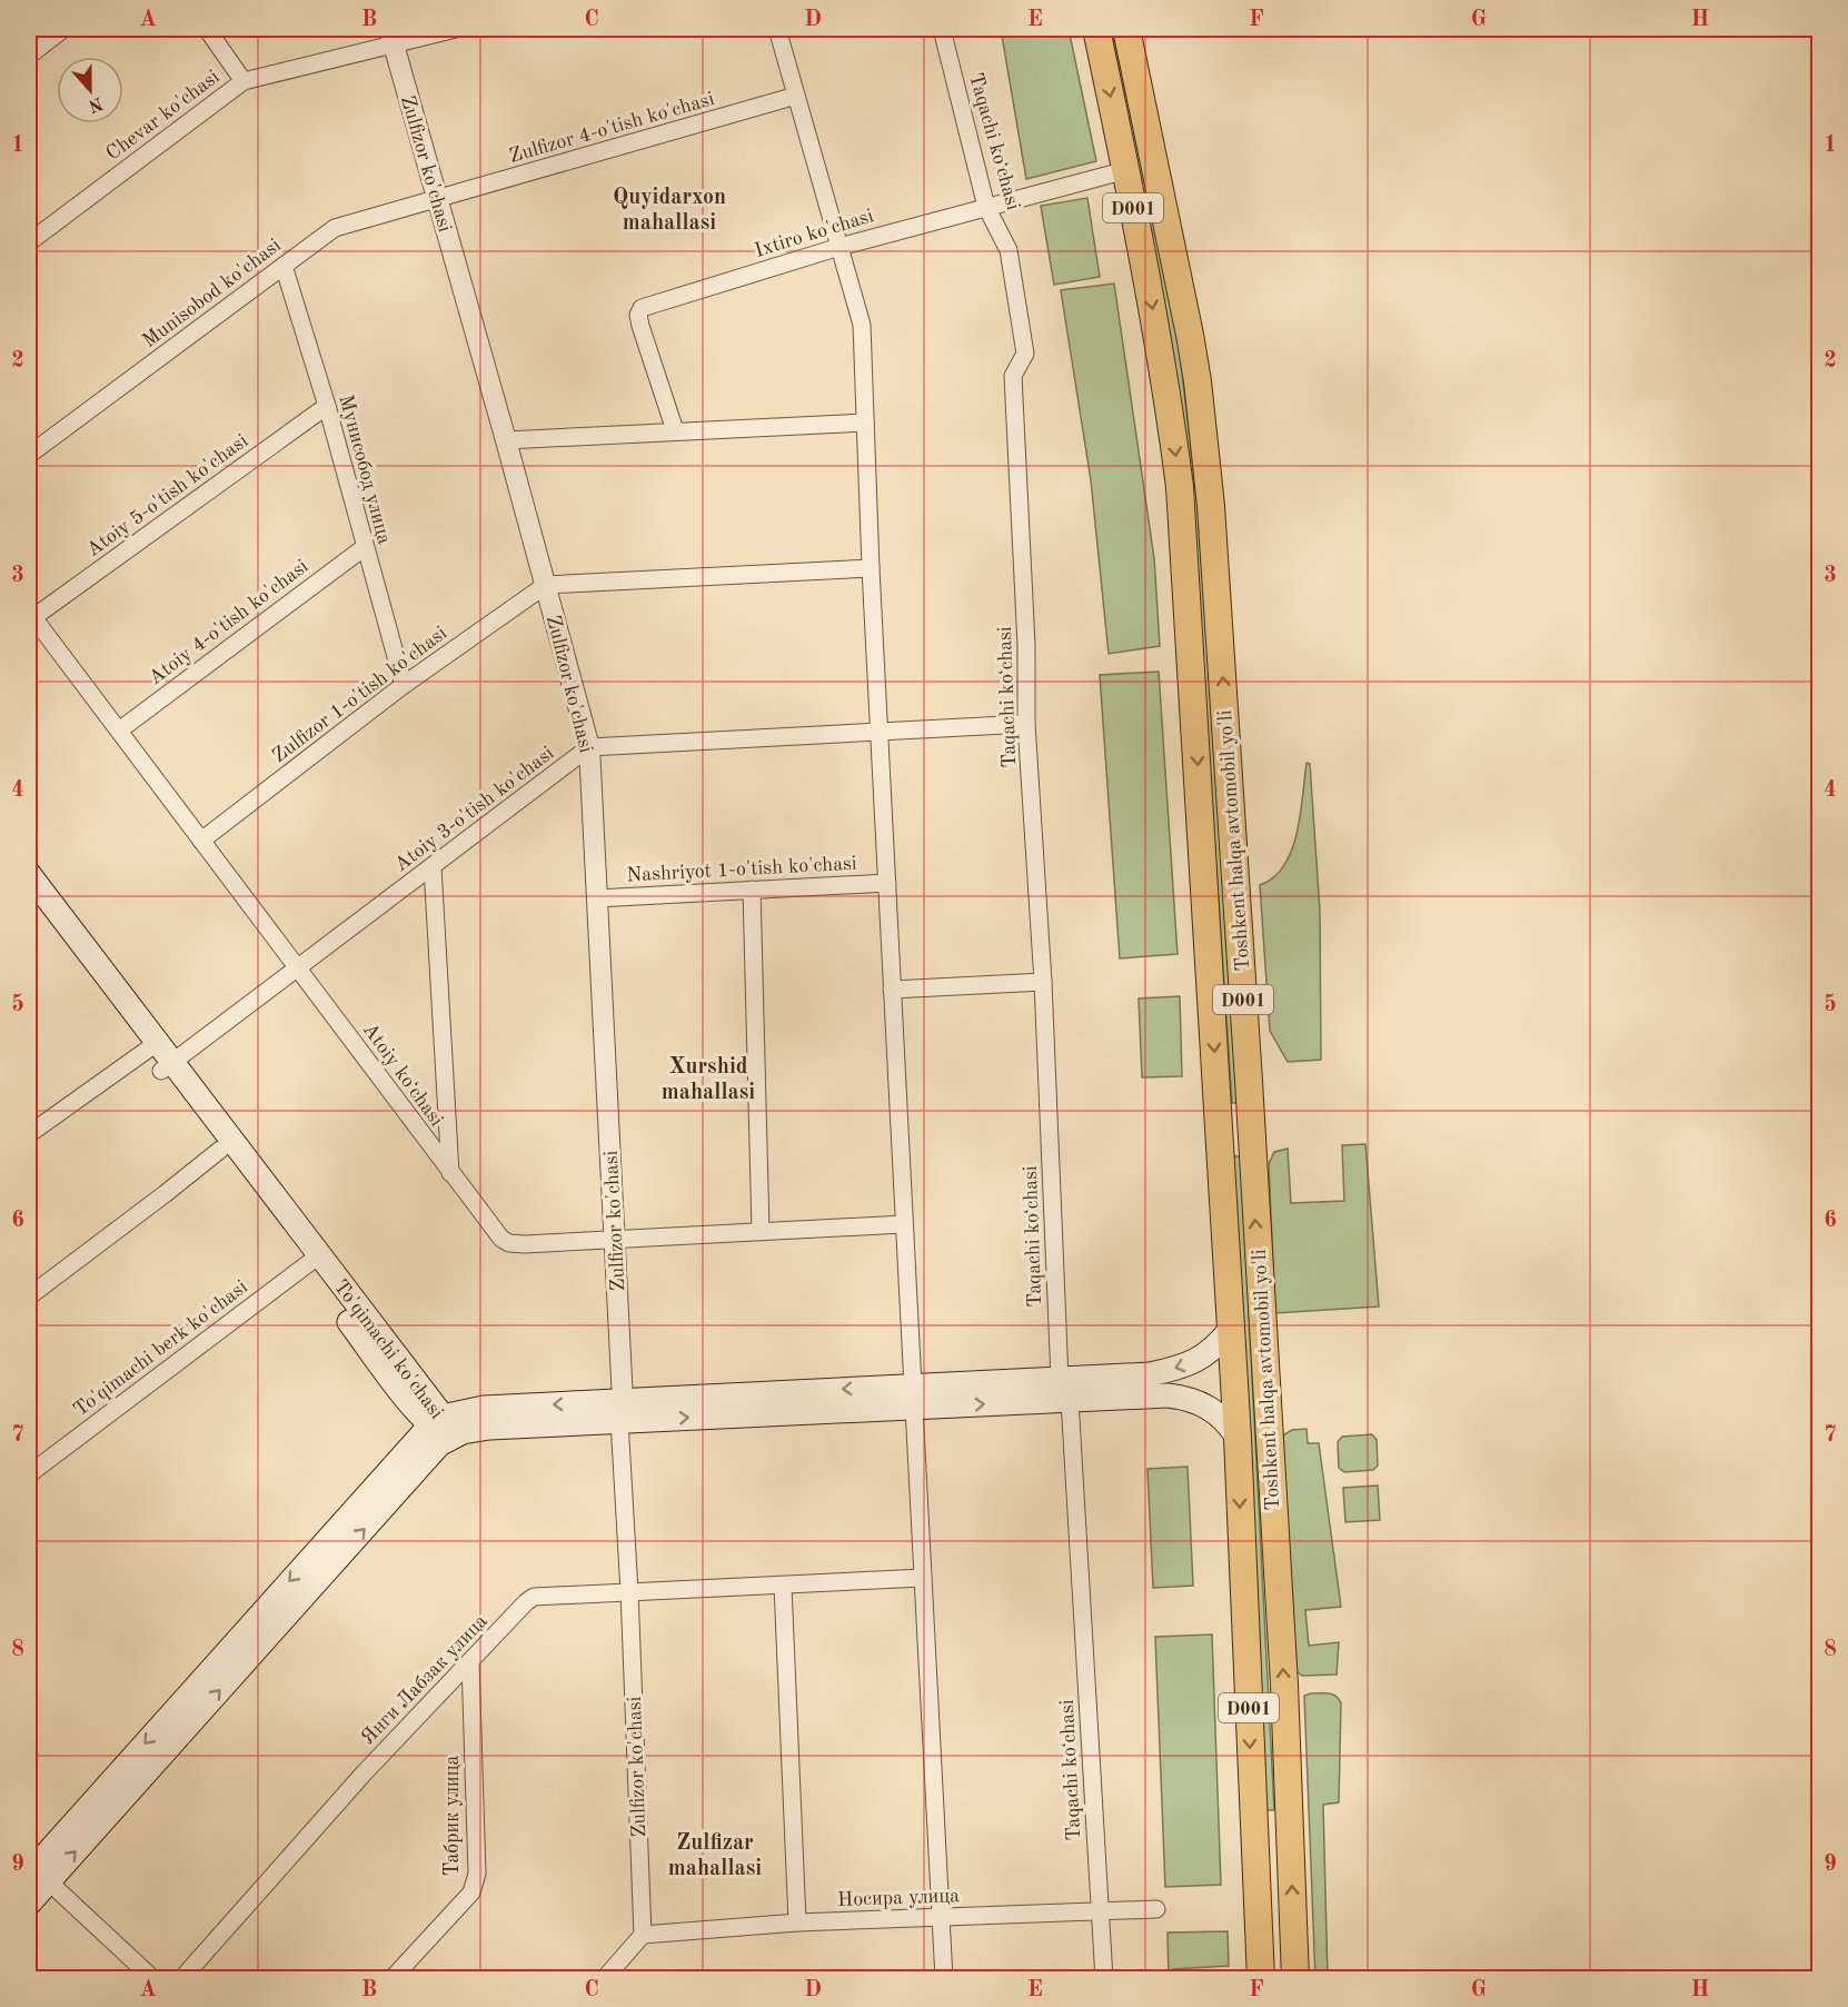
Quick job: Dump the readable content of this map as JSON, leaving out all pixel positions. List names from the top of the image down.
{
  "streets": {
    "highway": ["D001", "Toshkent halqa avtomobil yo'li"],
    "main road": ["To'qimachi ko'chasi"],
    "street": [
      "Chevar ko'chasi",
      "Zulfizor 4-o'tish ko'chasi",
      "Taqachi koʻchasi",
      "Zulfizor ko'chasi",
      "Ixtiro ko'chasi",
      "Munisobod ko'chasi",
      "Мунисобод улица",
      "Atoiy 5-o'tish ko'chasi",
      "Atoiy 4-o'tish ko'chasi",
      "Zulfizor 1-o'tish ko'chasi",
      "Atoiy 3-o'tish ko'chasi",
      "Nashriyot 1-o'tish ko'chasi",
      "Atoiy koʻchasi",
      "To'qimachi berk ko'chasi",
      "Янги Лабзак улица",
      "Табрик улица",
      "Носира улица"
    ]
  },
  "crossings": [
    ["Chevar ko'chasi", "Zulfizor ko'chasi"],
    ["Zulfizor 4-o'tish ko'chasi", "Zulfizor ko'chasi"],
    ["Zulfizor 4-o'tish ko'chasi", "Munisobod ko'chasi"],
    ["Taqachi koʻchasi", "Ixtiro ko'chasi"],
    ["Taqachi koʻchasi", "Носира улица"],
    ["Zulfizor ko'chasi", "Munisobod ko'chasi"],
    ["Zulfizor ko'chasi", "Zulfizor 1-o'tish ko'chasi"],
    ["Zulfizor ko'chasi", "Atoiy 3-o'tish ko'chasi"],
    ["Zulfizor ko'chasi", "Nashriyot 1-o'tish ko'chasi"],
    ["Zulfizor ko'chasi", "Atoiy koʻchasi"],
    ["Zulfizor ko'chasi", "Янги Лабзак улица"],
    ["Zulfizor ko'chasi", "Носира улица"],
    ["Ixtiro ko'chasi", "Toshkent halqa avtomobil yo'li"],
    ["Munisobod ko'chasi", "Мунисобод улица"],
    ["Мунисобод улица", "Atoiy 5-o'tish ko'chasi"],
    ["Мунисобод улица", "Atoiy 4-o'tish ko'chasi"],
    ["Мунисобод улица", "Zulfizor 1-o'tish ko'chasi"],
    ["Atoiy 5-o'tish ko'chasi", "Atoiy koʻchasi"],
    ["Atoiy 4-o'tish ko'chasi", "Atoiy koʻchasi"],
    ["Zulfizor 1-o'tish ko'chasi", "Atoiy koʻchasi"],
    ["Atoiy 3-o'tish ko'chasi", "Atoiy koʻchasi"],
    ["Atoiy 3-o'tish ko'chasi", "To'qimachi ko'chasi"],
    ["To'qimachi berk ko'chasi", "To'qimachi ko'chasi"],
    ["Янги Лабзак улица", "Табрик улица"]
  ],
  "districts": ["Quyidarxon mahallasi", "Xurshid mahallasi", "Zulfizar mahallasi"],
  "north": "bottom",
  "grid": {
    "columns": [
      "A",
      "B",
      "C",
      "D",
      "E",
      "F",
      "G",
      "H"
    ],
    "rows": [
      "1",
      "2",
      "3",
      "4",
      "5",
      "6",
      "7",
      "8",
      "9"
    ]
  }
}
